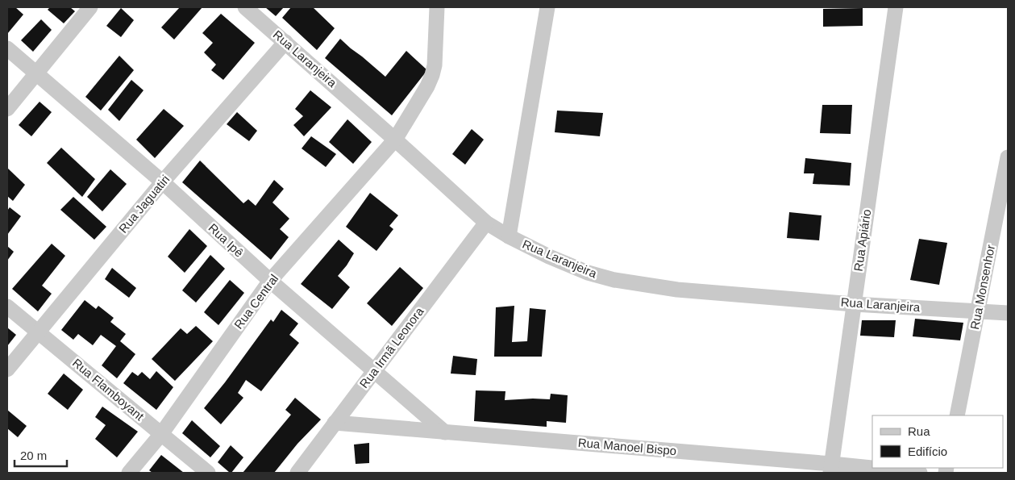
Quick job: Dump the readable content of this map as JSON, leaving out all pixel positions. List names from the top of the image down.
{
  "streets": {
    "street": [
      "Rua Laranjeira",
      "Rua Jaguatiri",
      "Rua Ipê",
      "Rua Apiário",
      "Rua Monsenhor",
      "Rua Central",
      "Rua Irmã Leonora",
      "Rua Flamboyant",
      "Rua Manoel Bispo"
    ]
  },
  "crossings": [
    ["Rua Laranjeira", "Rua Jaguatiri"],
    ["Rua Laranjeira", "Rua Apiário"],
    ["Rua Laranjeira", "Rua Monsenhor"],
    ["Rua Laranjeira", "Rua Central"],
    ["Rua Laranjeira", "Rua Irmã Leonora"],
    ["Rua Jaguatiri", "Rua Ipê"],
    ["Rua Jaguatiri", "Rua Flamboyant"],
    ["Rua Ipê", "Rua Central"],
    ["Rua Ipê", "Rua Irmã Leonora"],
    ["Rua Ipê", "Rua Manoel Bispo"],
    ["Rua Apiário", "Rua Manoel Bispo"],
    ["Rua Central", "Rua Flamboyant"],
    ["Rua Irmã Leonora", "Rua Manoel Bispo"]
  ],
  "legend": ["Rua", "Edifício"],
  "scale_bar": "20 m"
}
